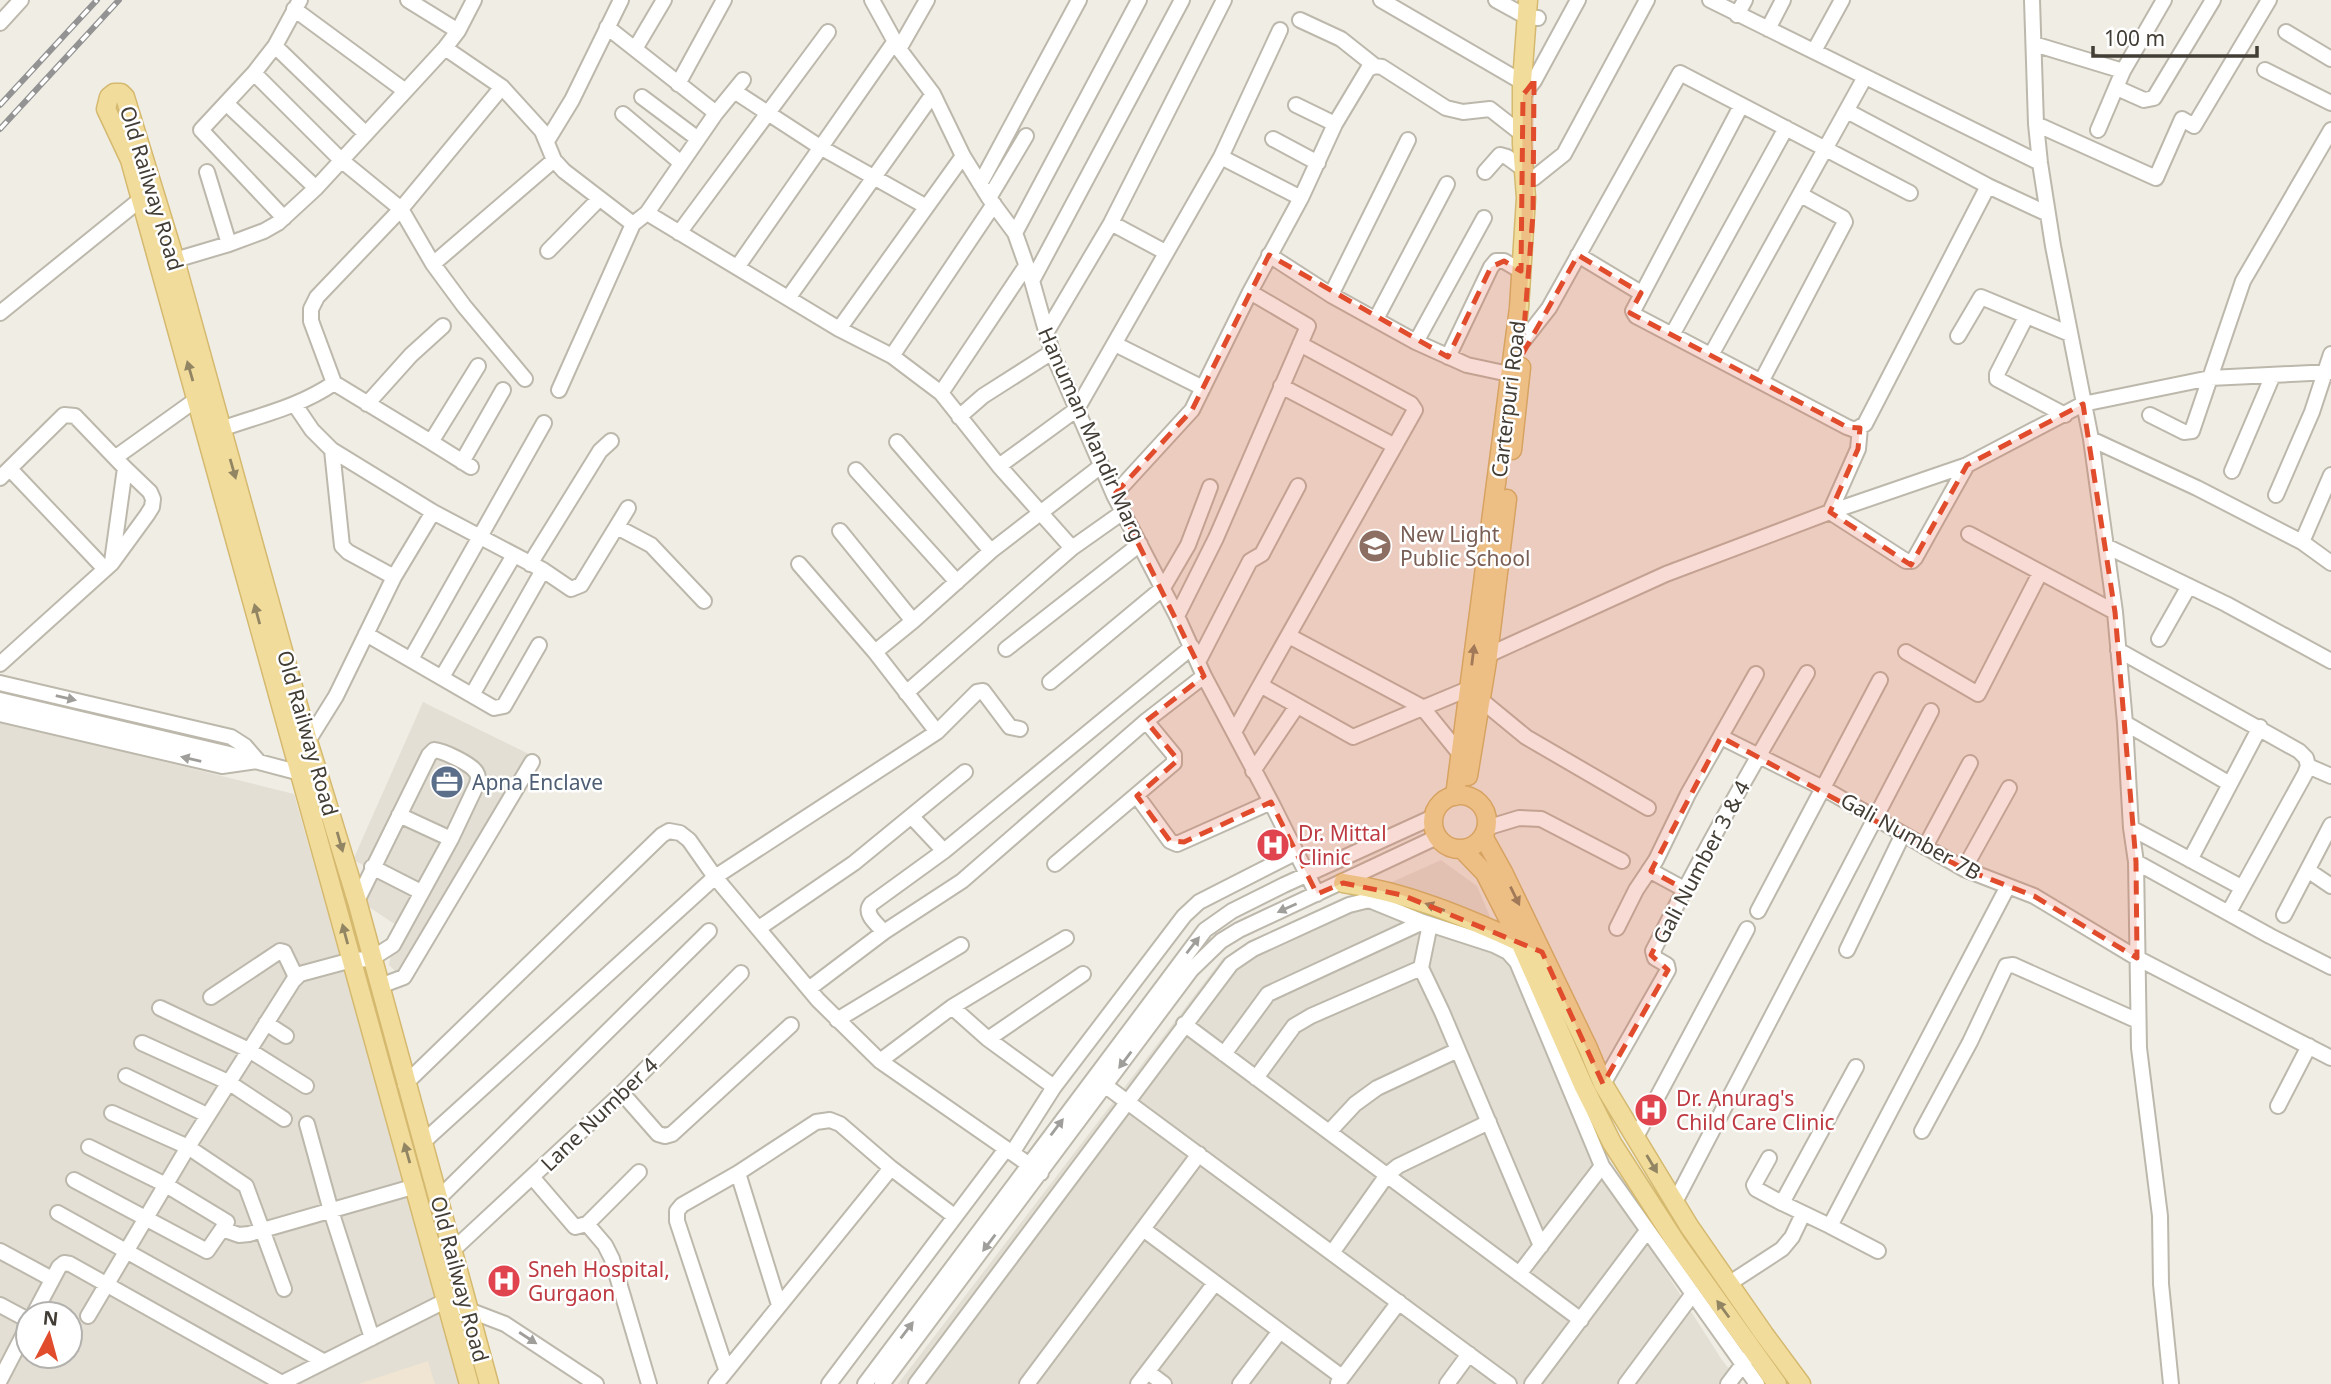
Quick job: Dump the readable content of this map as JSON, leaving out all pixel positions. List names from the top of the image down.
{
  "streets": {
    "main road": ["Old Railway Road", "Carterpuri Road"],
    "street": [
      "Hanuman Mandir Marg",
      "Gali Number 7B",
      "Gali Number 3 & 4",
      "Lane Number 4"
    ]
  },
  "crossings": [
    ["Old Railway Road", "Lane Number 4"],
    ["Gali Number 7B", "Gali Number 3 & 4"]
  ],
  "places": {
    "school or university": ["New Light Public School"],
    "office": ["Apna Enclave"],
    "hospital": ["Dr. Mittal Clinic", "Dr. Anurag's Child Care Clinic", "Sneh Hospital, Gurgaon"]
  },
  "scale_bar": "100 m",
  "north": "top"
}
